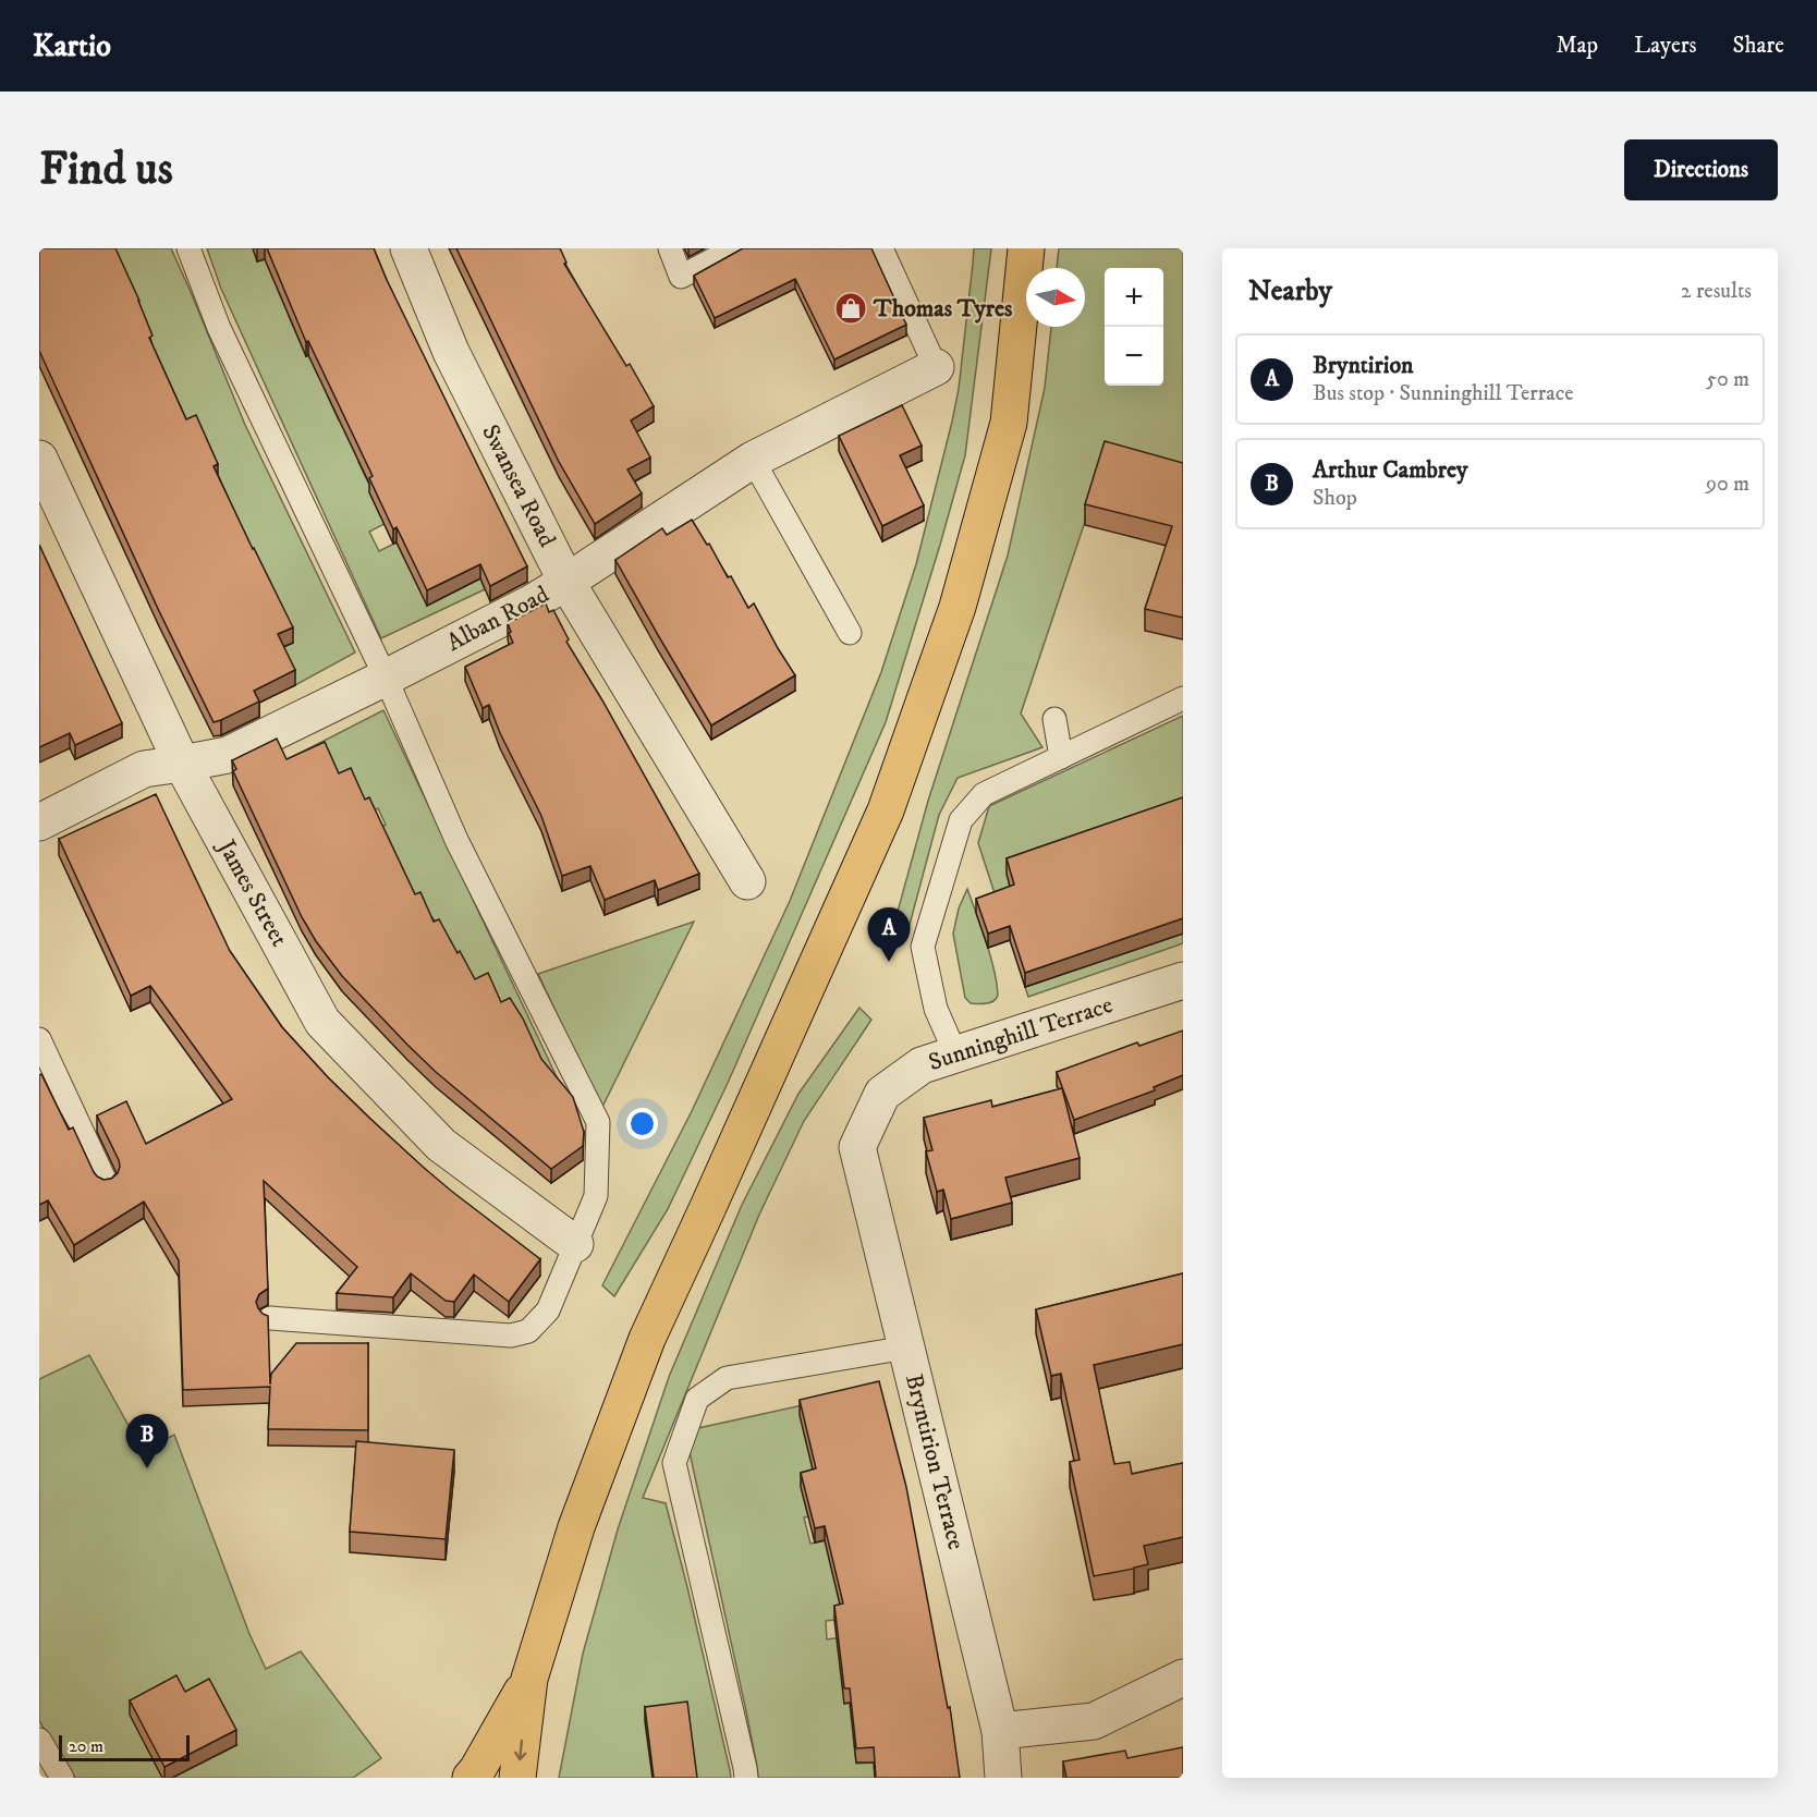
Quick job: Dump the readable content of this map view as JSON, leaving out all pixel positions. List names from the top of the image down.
{
  "streets": {
    "street": [
      "Swansea Road",
      "Alban Road",
      "James Street",
      "Sunninghill Terrace",
      "Bryntirion Terrace"
    ]
  },
  "crossings": [
    ["Swansea Road", "Alban Road"],
    ["Alban Road", "James Street"],
    ["Sunninghill Terrace", "Bryntirion Terrace"]
  ],
  "places": {
    "shop": ["Thomas Tyres"]
  },
  "scale_bar": "20 m",
  "north": "right",
  "page": {
    "header": "Kartio",
    "nav": ["Map", "Layers", "Share"],
    "buttons": "Directions",
    "title": "Find us",
    "heading": ["Nearby", "2 results"],
    "map_buttons": ["+", "−"],
    "list": [
      {
        "mark": "A",
        "name": "Bryntirion",
        "note": "Bus stop · Sunninghill Terrace",
        "value": "50 m"
      },
      {
        "mark": "B",
        "name": "Arthur Cambrey",
        "note": "Shop",
        "value": "90 m"
      }
    ],
    "pins": ["A", "B"],
    "scale": "20 m"
  }
}
